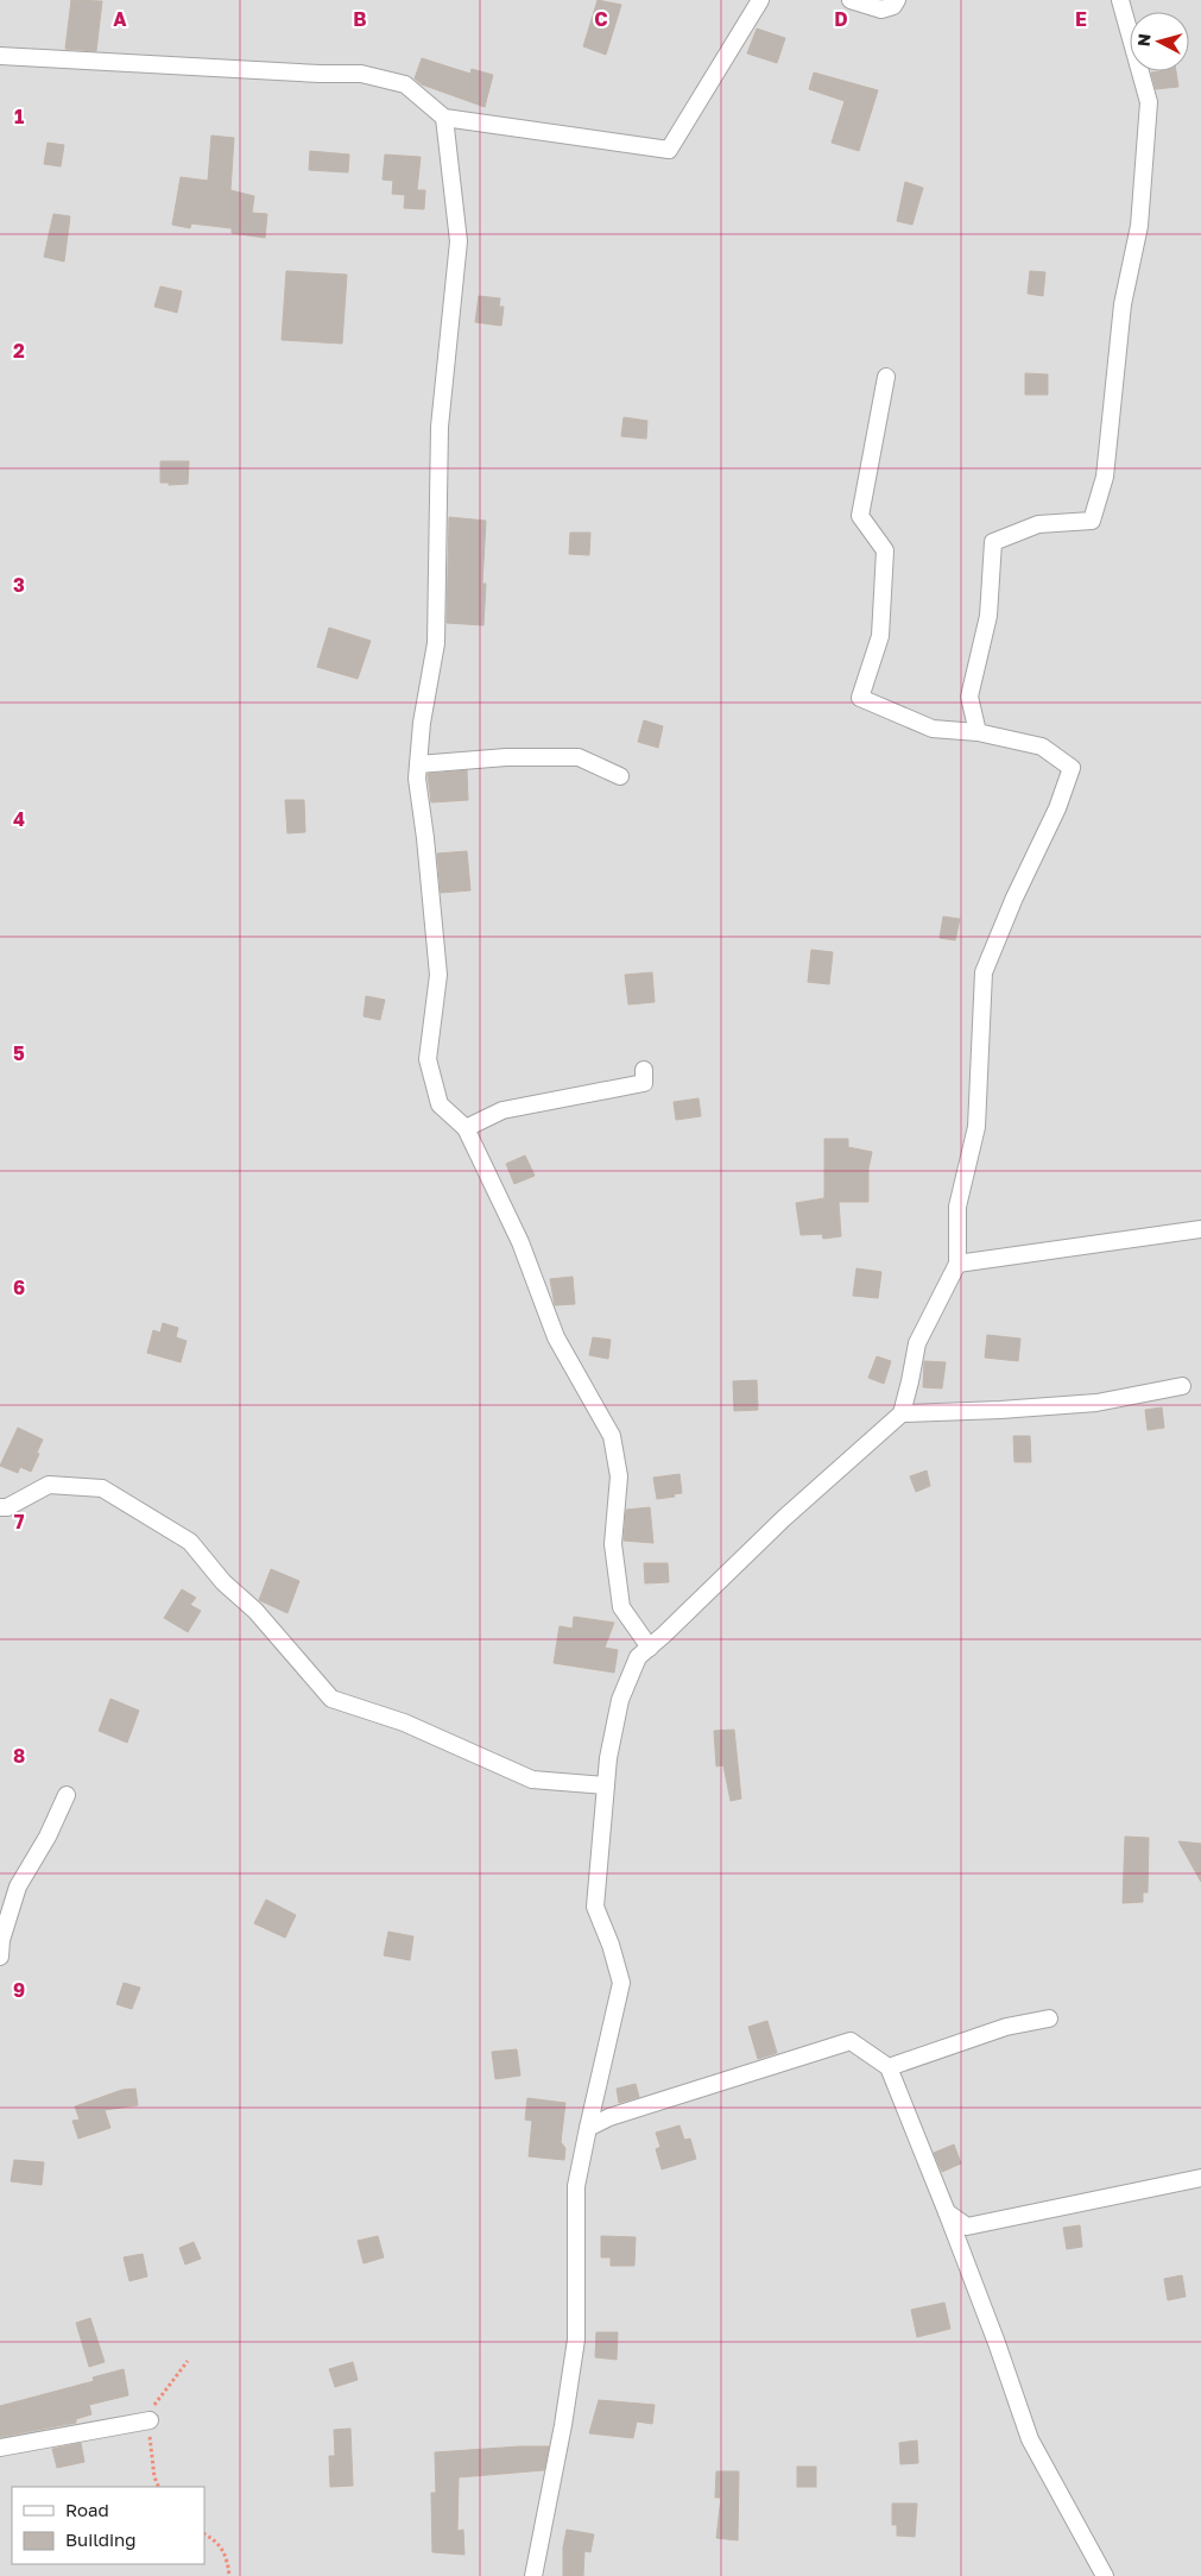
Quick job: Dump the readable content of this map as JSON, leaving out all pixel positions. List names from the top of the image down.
{
  "legend": ["Road", "Building"],
  "north": "left",
  "grid": {
    "columns": [
      "A",
      "B",
      "C",
      "D",
      "E"
    ],
    "rows": [
      "1",
      "2",
      "3",
      "4",
      "5",
      "6",
      "7",
      "8",
      "9"
    ]
  }
}
